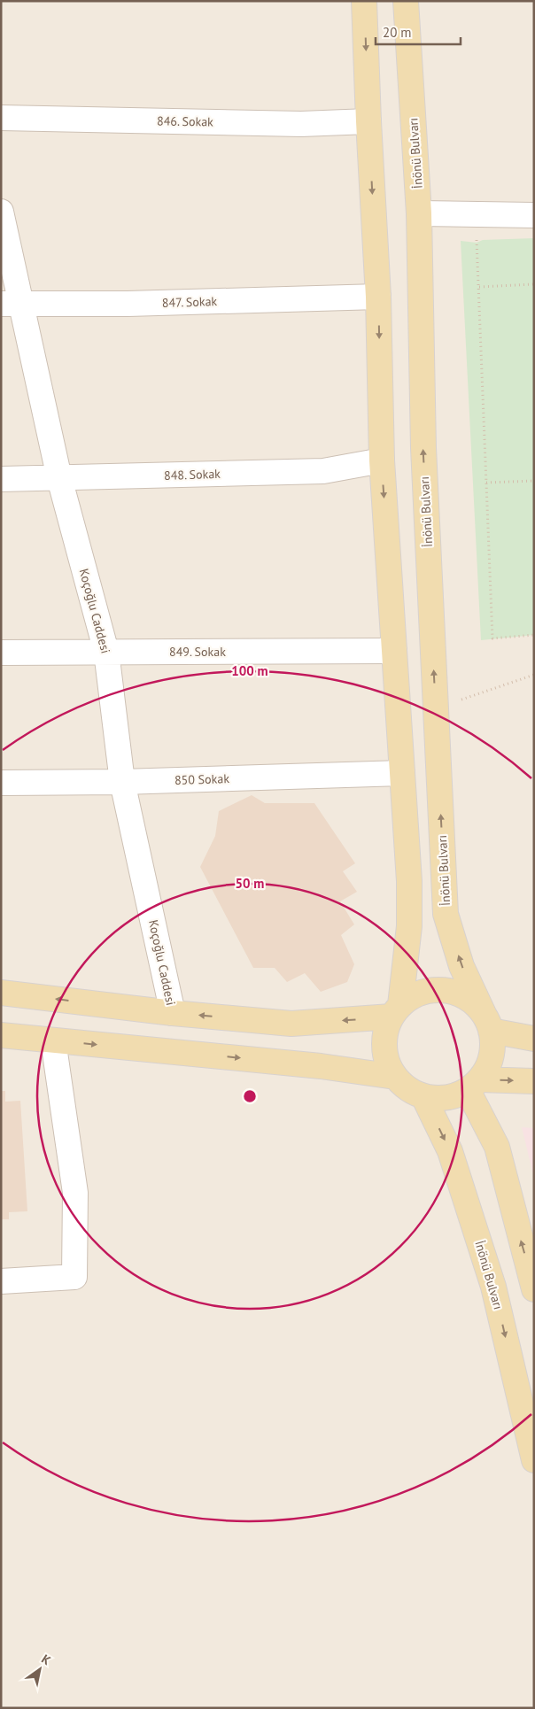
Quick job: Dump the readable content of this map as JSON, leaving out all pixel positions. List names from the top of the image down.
{
  "streets": {
    "main road": ["İnönü Bulvarı"],
    "street": [
      "846. Sokak",
      "847. Sokak",
      "848. Sokak",
      "Koçoğlu Caddesi",
      "849. Sokak",
      "850 Sokak"
    ]
  },
  "crossings": [
    ["847. Sokak", "Koçoğlu Caddesi"],
    ["848. Sokak", "Koçoğlu Caddesi"],
    ["Koçoğlu Caddesi", "849. Sokak"],
    ["Koçoğlu Caddesi", "850 Sokak"]
  ],
  "scale_bar": "20 m",
  "north": "top right",
  "rings": ["100 m", "50 m"]
}
